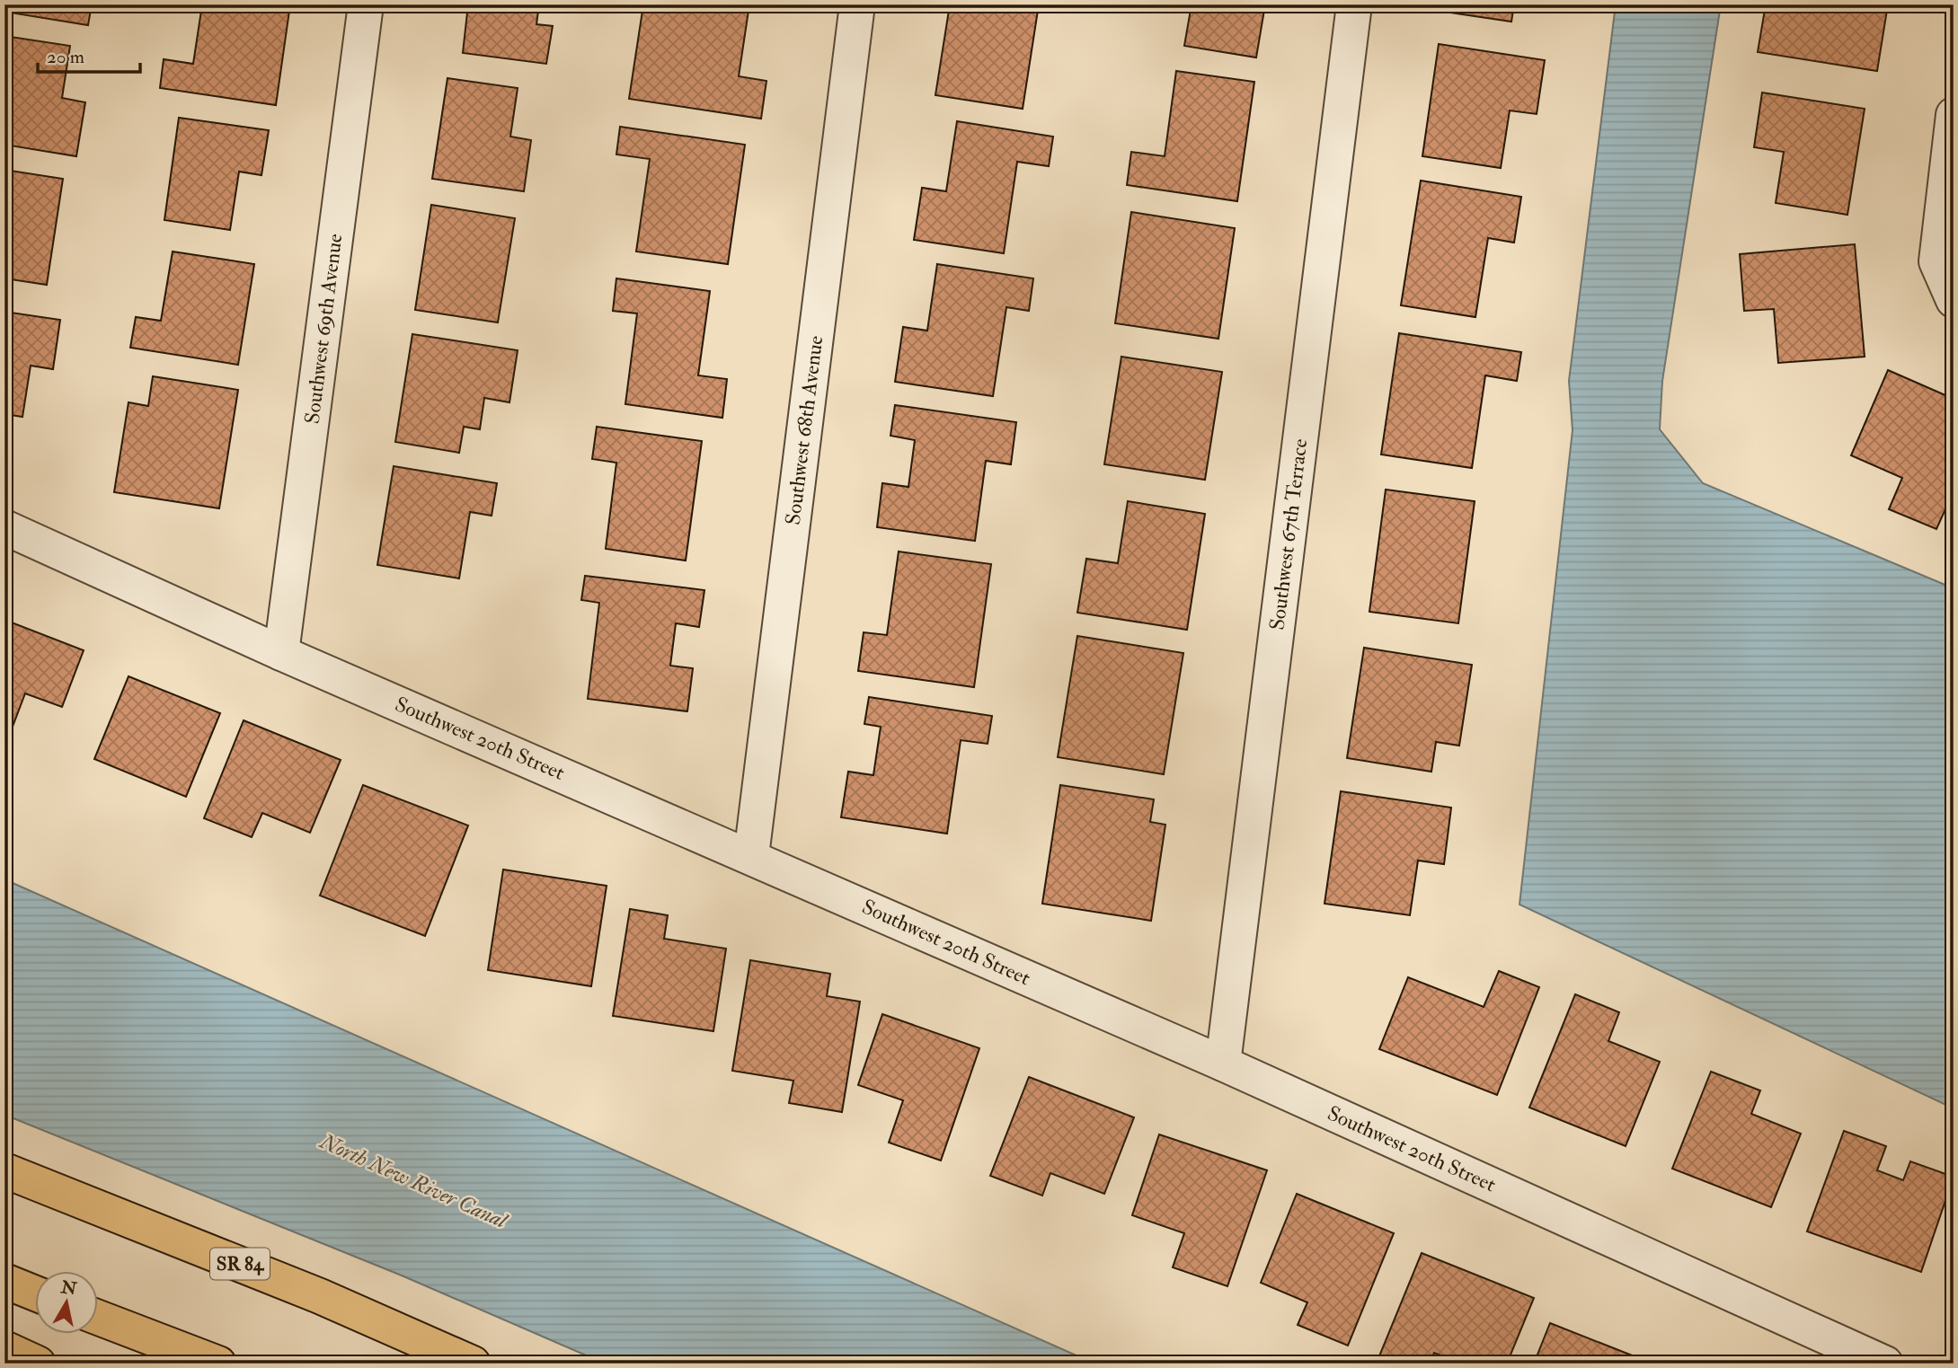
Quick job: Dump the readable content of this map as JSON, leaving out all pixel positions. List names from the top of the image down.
{
  "streets": {
    "main road": ["SR 84"],
    "street": [
      "Southwest 69th Avenue",
      "Southwest 68th Avenue",
      "Southwest 67th Terrace",
      "Southwest 20th Street"
    ]
  },
  "crossings": [
    ["Southwest 69th Avenue", "Southwest 20th Street"],
    ["Southwest 68th Avenue", "Southwest 20th Street"],
    ["Southwest 67th Terrace", "Southwest 20th Street"]
  ],
  "water": ["North New River Canal"],
  "scale_bar": "20 m",
  "north": "top"
}
